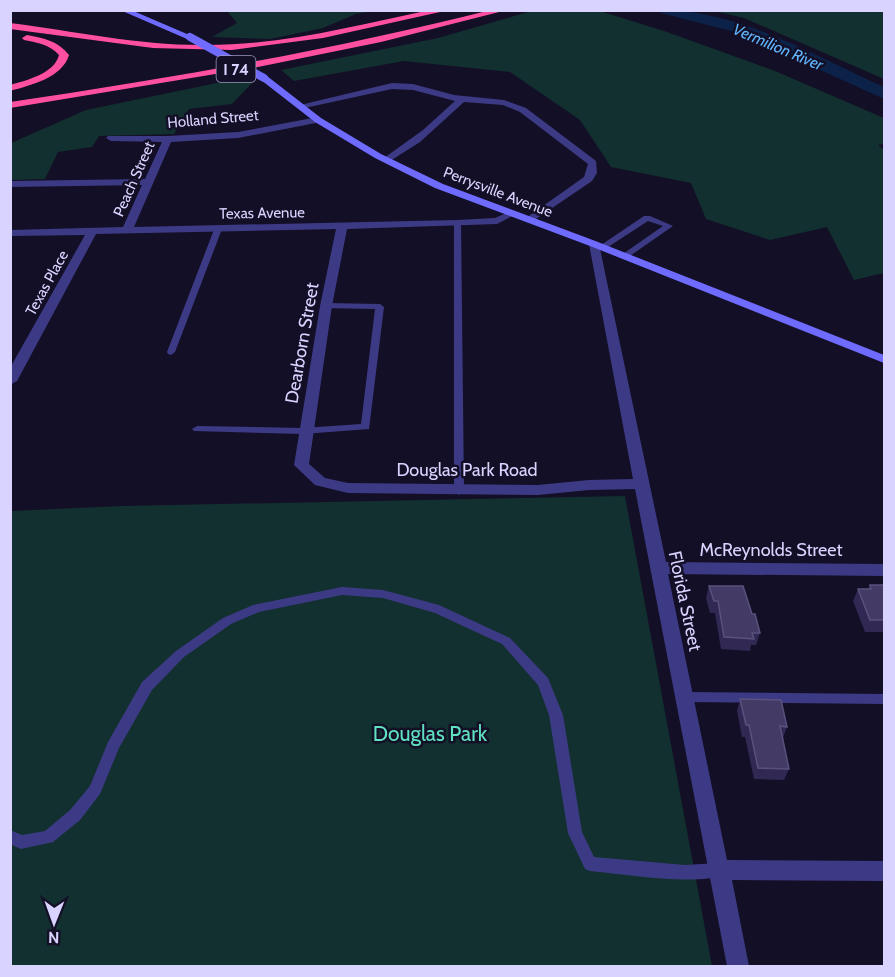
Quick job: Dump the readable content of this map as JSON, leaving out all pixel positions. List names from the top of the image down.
{
  "streets": {
    "highway": ["I 74"],
    "street": [
      "Holland Street",
      "Peach Street",
      "Perrysville Avenue",
      "Texas Avenue",
      "Texas Place",
      "Dearborn Street",
      "Douglas Park Road",
      "McReynolds Street",
      "Florida Street"
    ]
  },
  "crossings": [
    ["Holland Street", "Peach Street"],
    ["Holland Street", "Perrysville Avenue"],
    ["Peach Street", "Texas Avenue"],
    ["Perrysville Avenue", "Texas Avenue"],
    ["Perrysville Avenue", "Florida Street"],
    ["Texas Avenue", "Texas Place"],
    ["Texas Avenue", "Dearborn Street"],
    ["Dearborn Street", "Douglas Park Road"],
    ["Douglas Park Road", "Florida Street"],
    ["McReynolds Street", "Florida Street"]
  ],
  "water": ["Vermilion River"],
  "parks": ["Douglas Park"],
  "north": "bottom"
}
